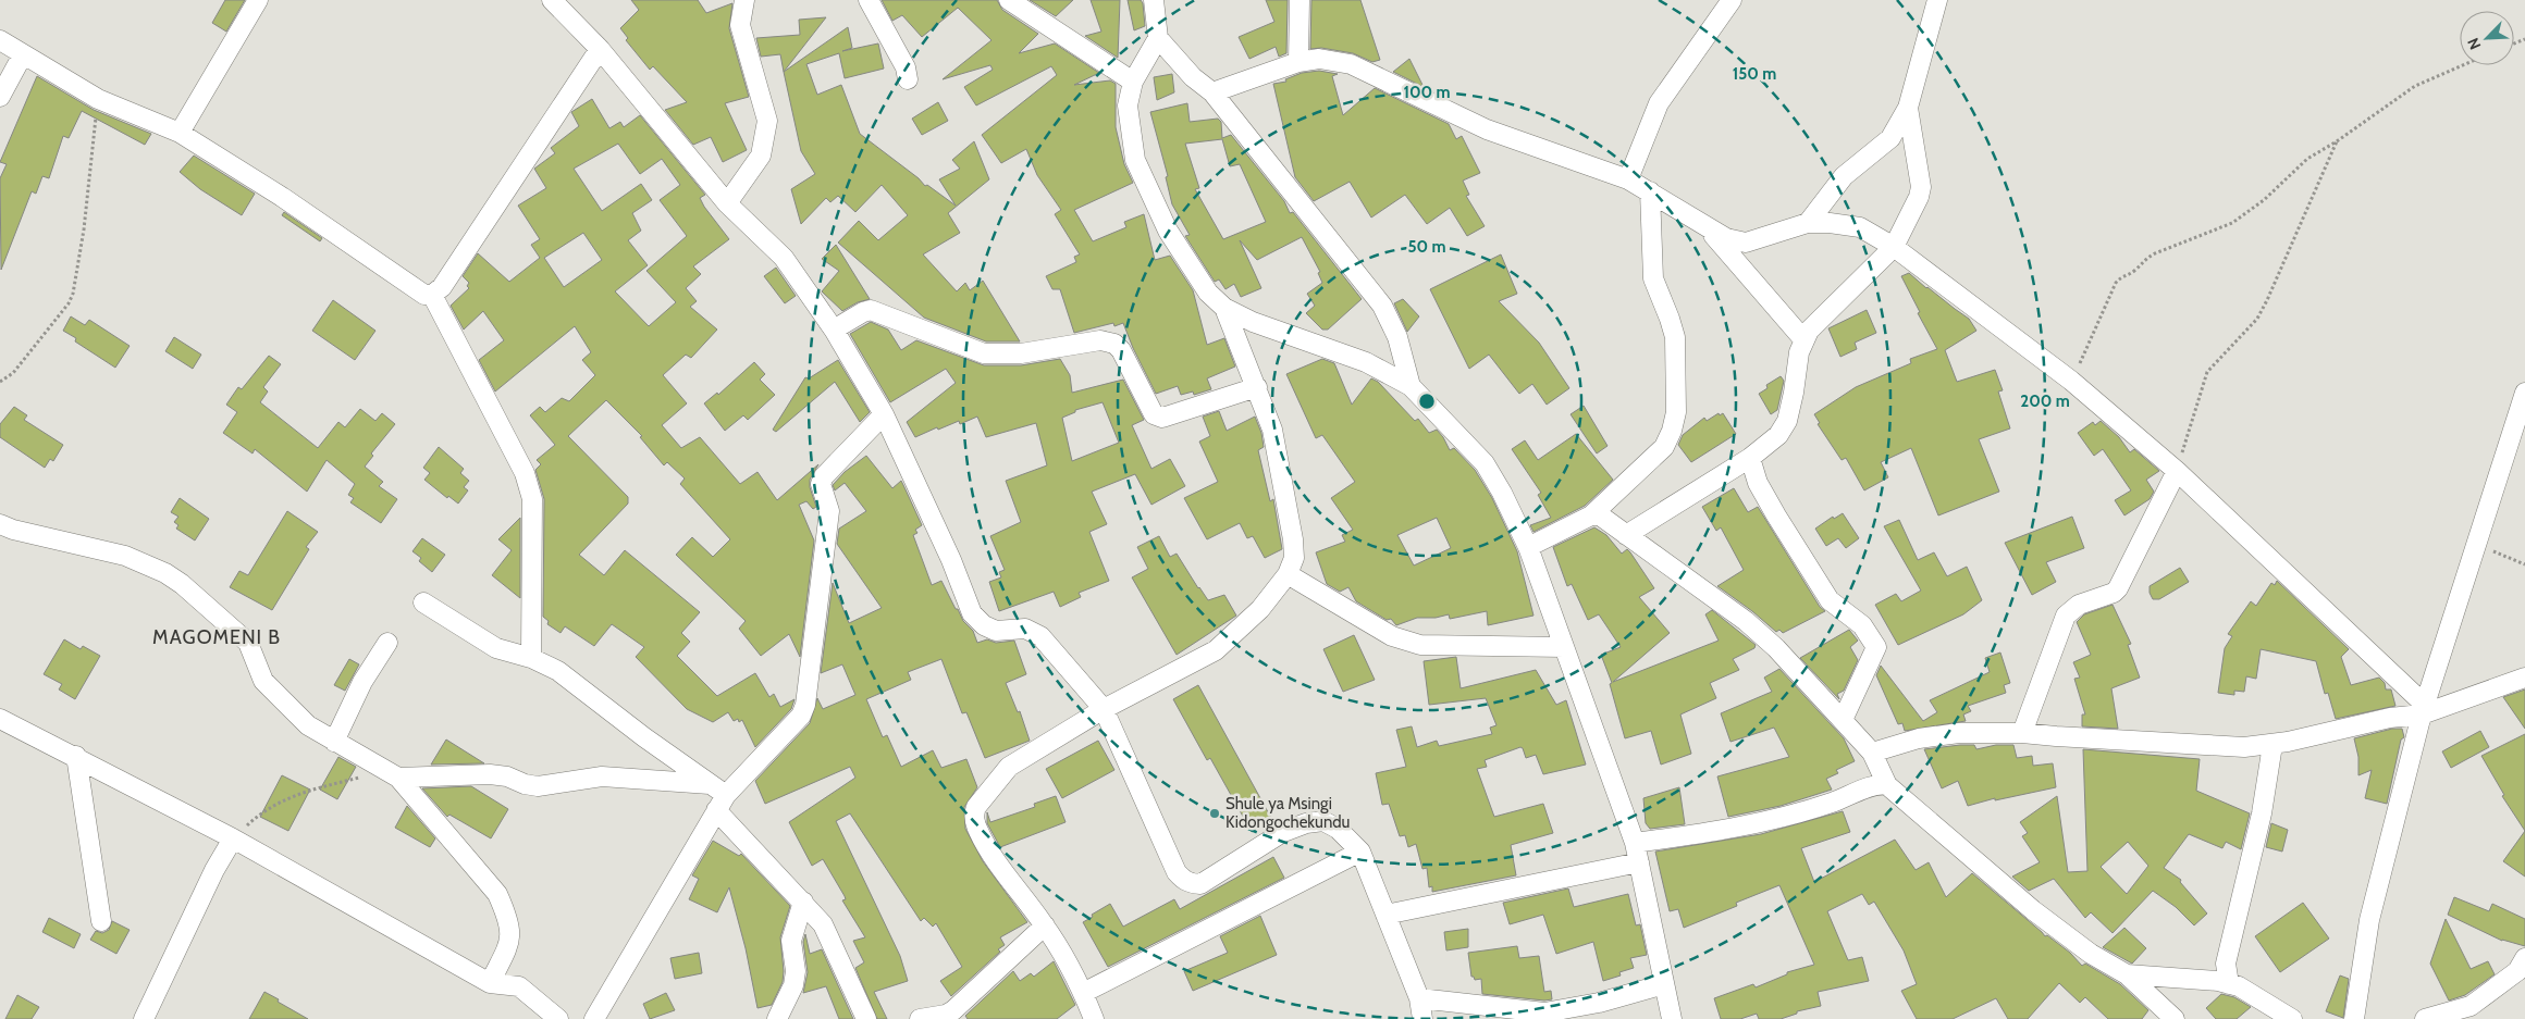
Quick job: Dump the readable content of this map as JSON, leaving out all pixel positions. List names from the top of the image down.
{
  "districts": ["MAGOMENI B"],
  "places": ["Shule ya Msingi Kidongochekundu"],
  "north": "bottom left",
  "rings": [
    "150 m",
    "100 m",
    "50 m",
    "200 m"
  ]
}
